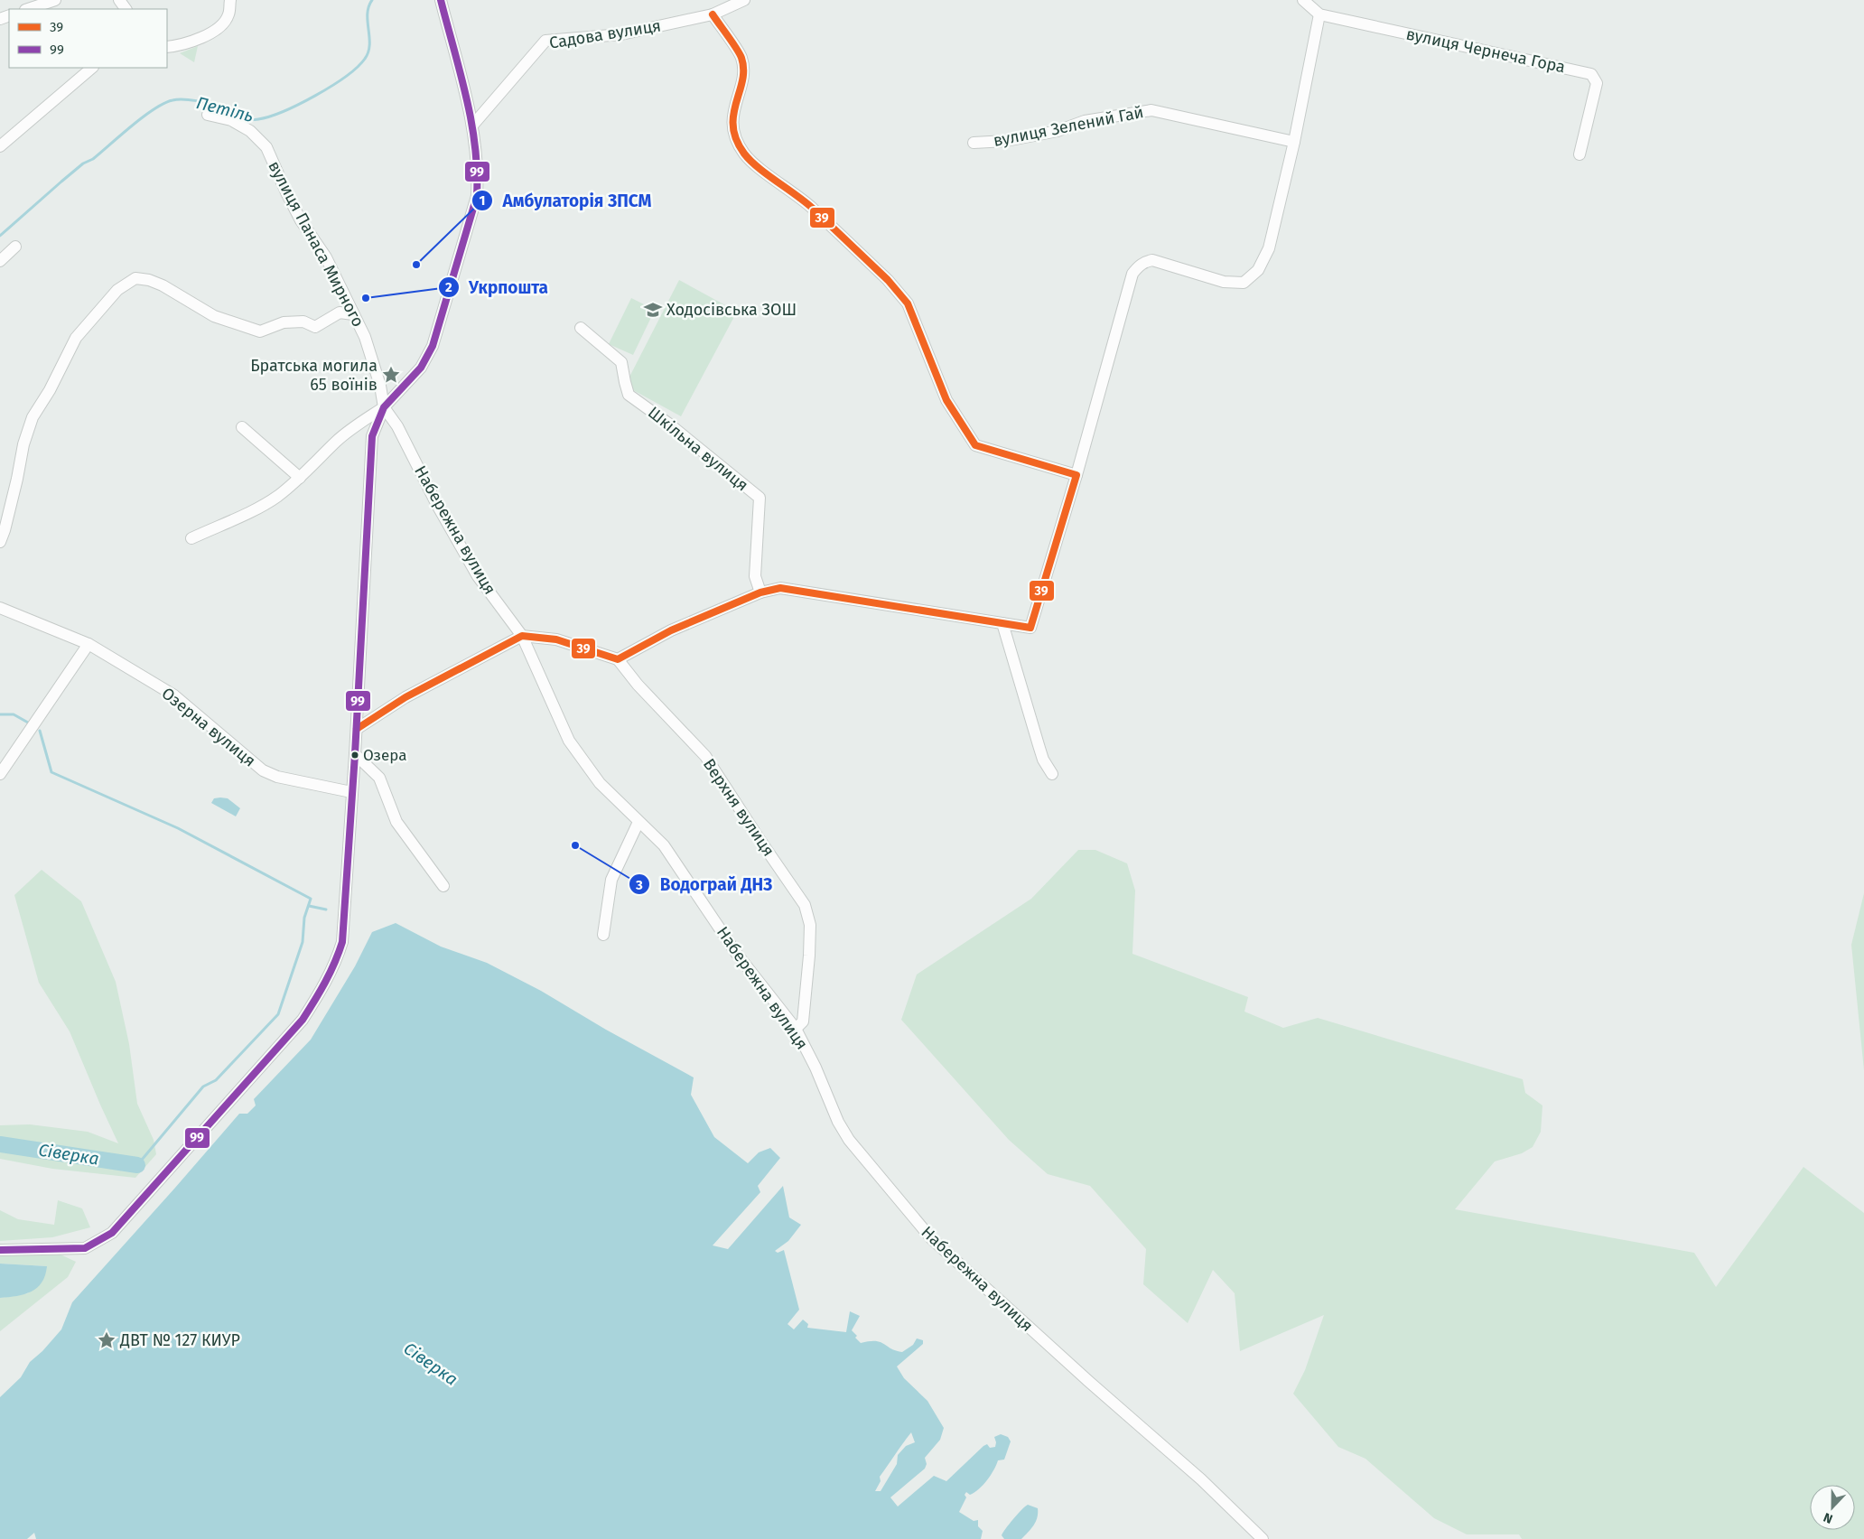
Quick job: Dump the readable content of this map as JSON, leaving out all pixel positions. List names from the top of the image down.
{
  "streets": {
    "street": [
      "Садова вулиця",
      "вулиця Чернеча Гора",
      "вулиця Зелений Гай",
      "вулиця Панаса Мирного",
      "Шкільна вулиця",
      "Набережна вулиця",
      "Озерна вулиця",
      "Верхня вулиця"
    ]
  },
  "crossings": [
    ["вулиця Панаса Мирного", "Набережна вулиця"],
    ["Набережна вулиця", "Верхня вулиця"]
  ],
  "water": ["Петіль", "Сіверка"],
  "places": {
    "other": [
      "Амбулаторія ЗПСМ",
      "Укрпошта",
      "Озера",
      "Водограй ДНЗ"
    ],
    "school or university": ["Ходосівська ЗОШ"],
    "place": ["Братська могила 65 воїнів", "ДВТ № 127 КИУР"]
  },
  "lines": ["transit line 99", "transit line 39"],
  "legend": ["39", "99"],
  "north": "bottom"
}
